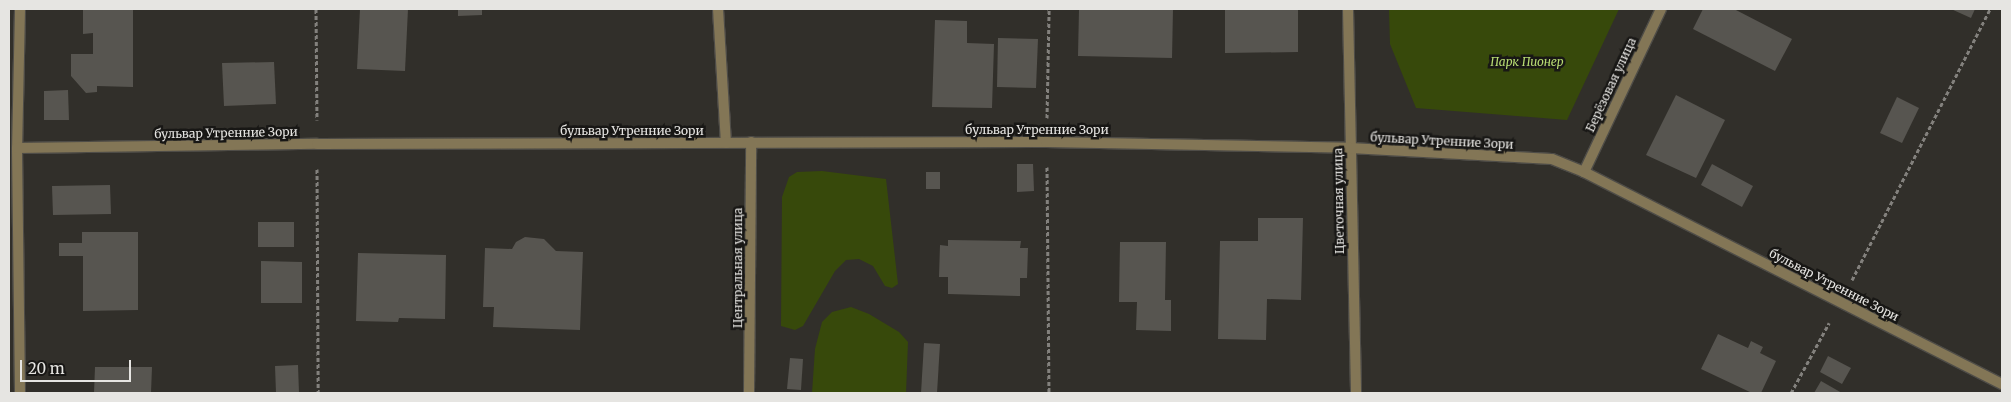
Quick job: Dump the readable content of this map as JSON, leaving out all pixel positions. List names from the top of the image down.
{
  "streets": {
    "street": [
      "Берёзовая улица",
      "бульвар Утренние Зори",
      "Цветочная улица",
      "Центральная улица"
    ]
  },
  "crossings": [
    ["Берёзовая улица", "бульвар Утренние Зори"],
    ["бульвар Утренние Зори", "Цветочная улица"],
    ["бульвар Утренние Зори", "Центральная улица"]
  ],
  "parks": ["Парк Пионер"],
  "scale_bar": "20 m"
}
